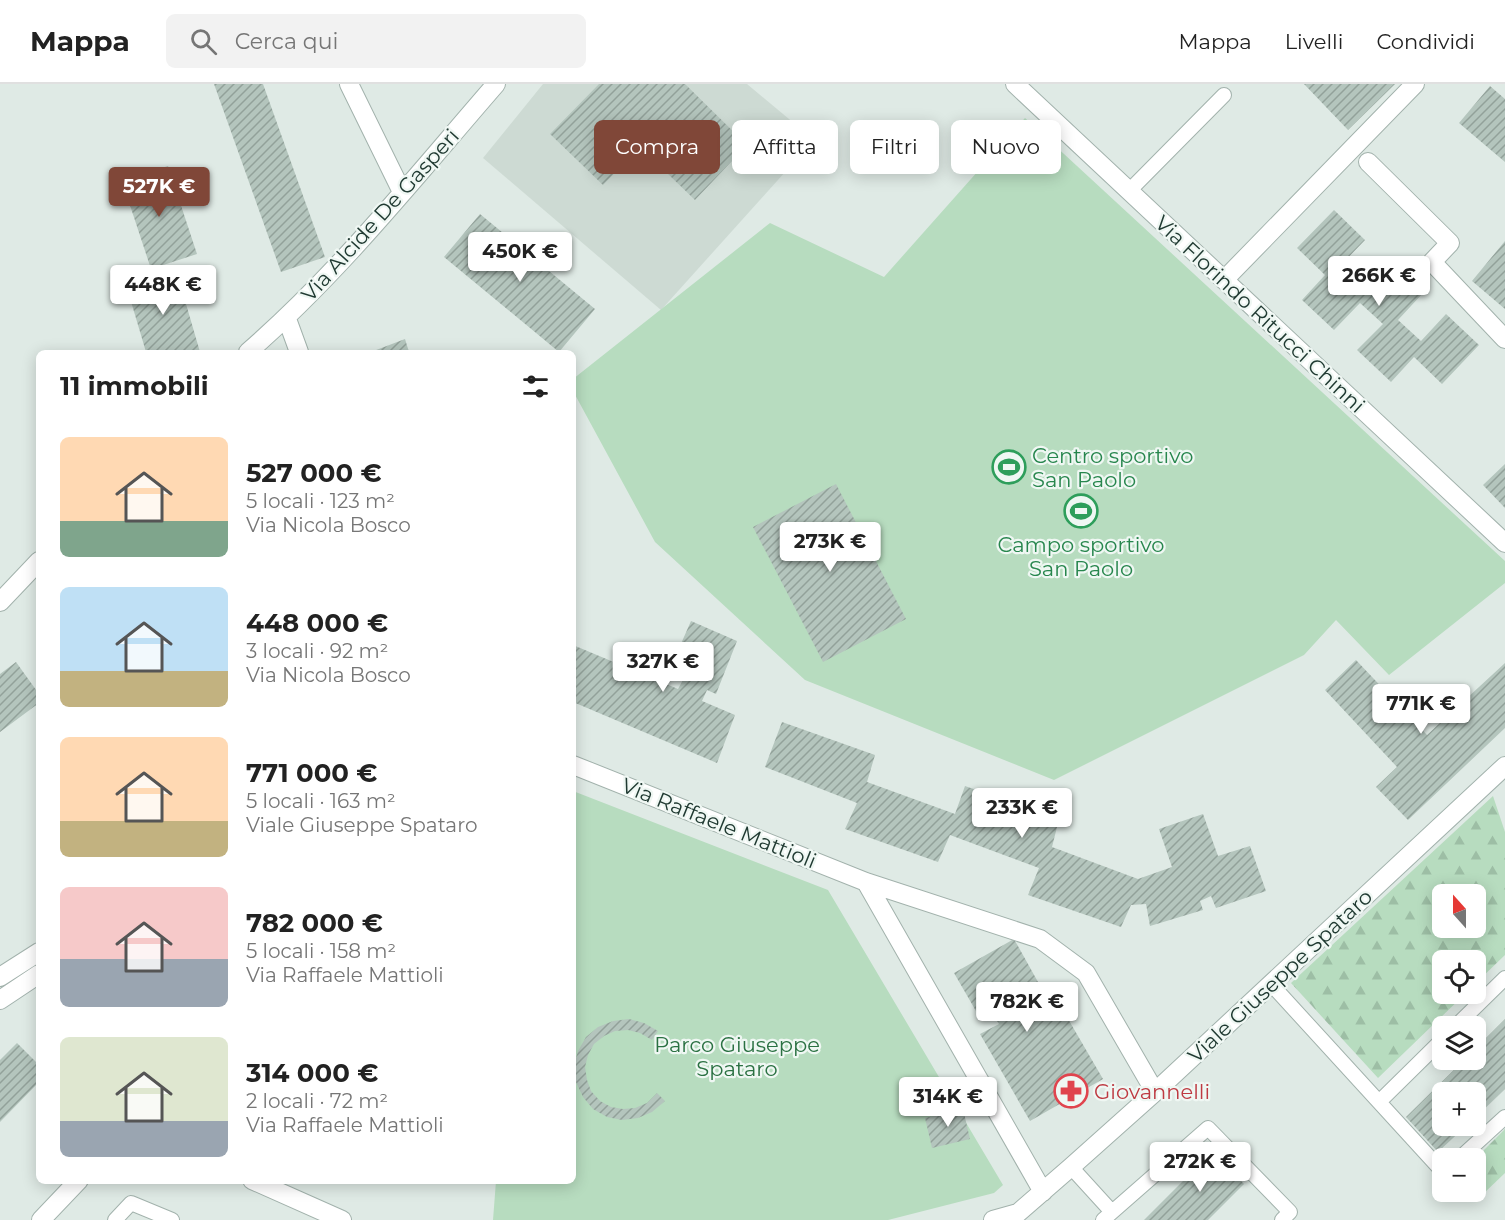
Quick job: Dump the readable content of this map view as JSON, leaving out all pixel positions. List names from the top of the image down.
{
  "streets": {
    "street": [
      "Via Alcide De Gasperi",
      "Via Florindo Ritucci Chinni",
      "Via Raffaele Mattioli",
      "Viale Giuseppe Spataro"
    ]
  },
  "crossings": [
    ["Via Raffaele Mattioli", "Viale Giuseppe Spataro"]
  ],
  "parks": ["Parco Giuseppe Spataro"],
  "places": {
    "sports": ["Centro sportivo San Paolo", "Campo sportivo San Paolo"],
    "pharmacy": ["Giovannelli"]
  },
  "north": "top",
  "page": {
    "header": "Mappa",
    "search": "Cerca qui",
    "nav": ["Mappa", "Livelli", "Condividi"],
    "chip": [
      "Compra",
      "Affitta",
      "Filtri",
      "Nuovo"
    ],
    "price": [
      "527K €",
      "450K €",
      "266K €",
      "448K €",
      "273K €",
      "327K €",
      "771K €",
      "233K €",
      "782K €",
      "314K €",
      "272K €"
    ],
    "heading": "11 immobili",
    "list": [
      {
        "name": "527 000 €",
        "note": "5 locali · 123 m² · Via Nicola Bosco"
      },
      {
        "name": "448 000 €",
        "note": "3 locali · 92 m² · Via Nicola Bosco"
      },
      {
        "name": "771 000 €",
        "note": "5 locali · 163 m² · Viale Giuseppe Spataro"
      },
      {
        "name": "782 000 €",
        "note": "5 locali · 158 m² · Via Raffaele Mattioli"
      },
      {
        "name": "314 000 €",
        "note": "2 locali · 72 m² · Via Raffaele Mattioli"
      }
    ],
    "map_buttons": ["+", "−"]
  }
}
